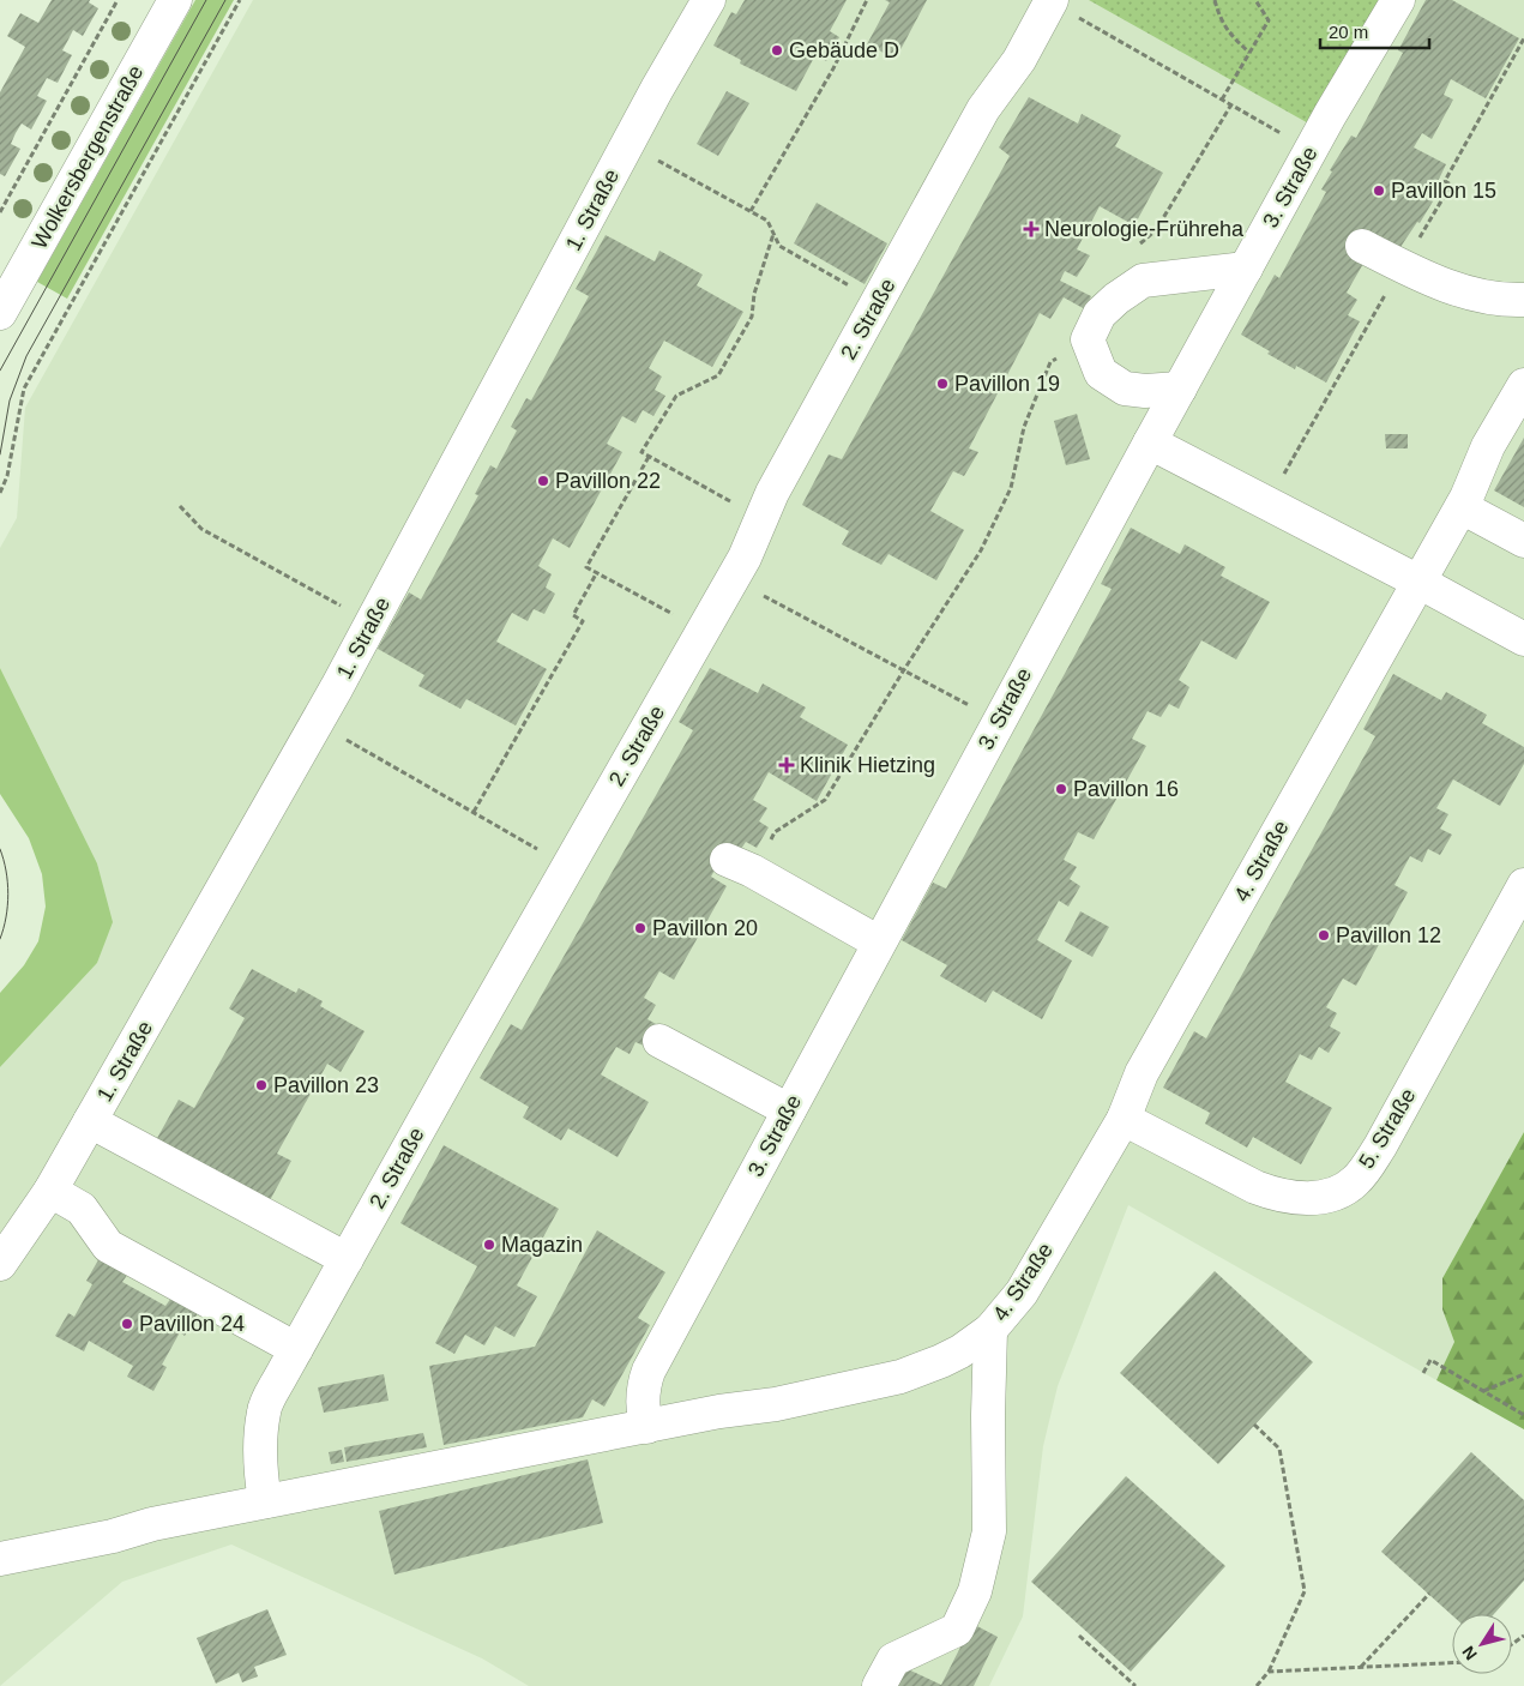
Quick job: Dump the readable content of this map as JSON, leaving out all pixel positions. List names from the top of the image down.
{
  "streets": {
    "street": [
      "Wolkersbergenstraße",
      "3. Straße",
      "1. Straße",
      "2. Straße",
      "4. Straße",
      "5. Straße"
    ]
  },
  "crossings": [
    ["3. Straße", "4. Straße"],
    ["2. Straße", "4. Straße"],
    ["4. Straße", "5. Straße"]
  ],
  "places": {
    "other": [
      "Gebäude D",
      "Pavillon 15",
      "Pavillon 19",
      "Pavillon 22",
      "Pavillon 16",
      "Pavillon 20",
      "Pavillon 12",
      "Pavillon 23",
      "Magazin",
      "Pavillon 24"
    ],
    "health": ["Neurologie-Frühreha", "Klinik Hietzing"]
  },
  "scale_bar": "20 m",
  "north": "bottom left"
}
